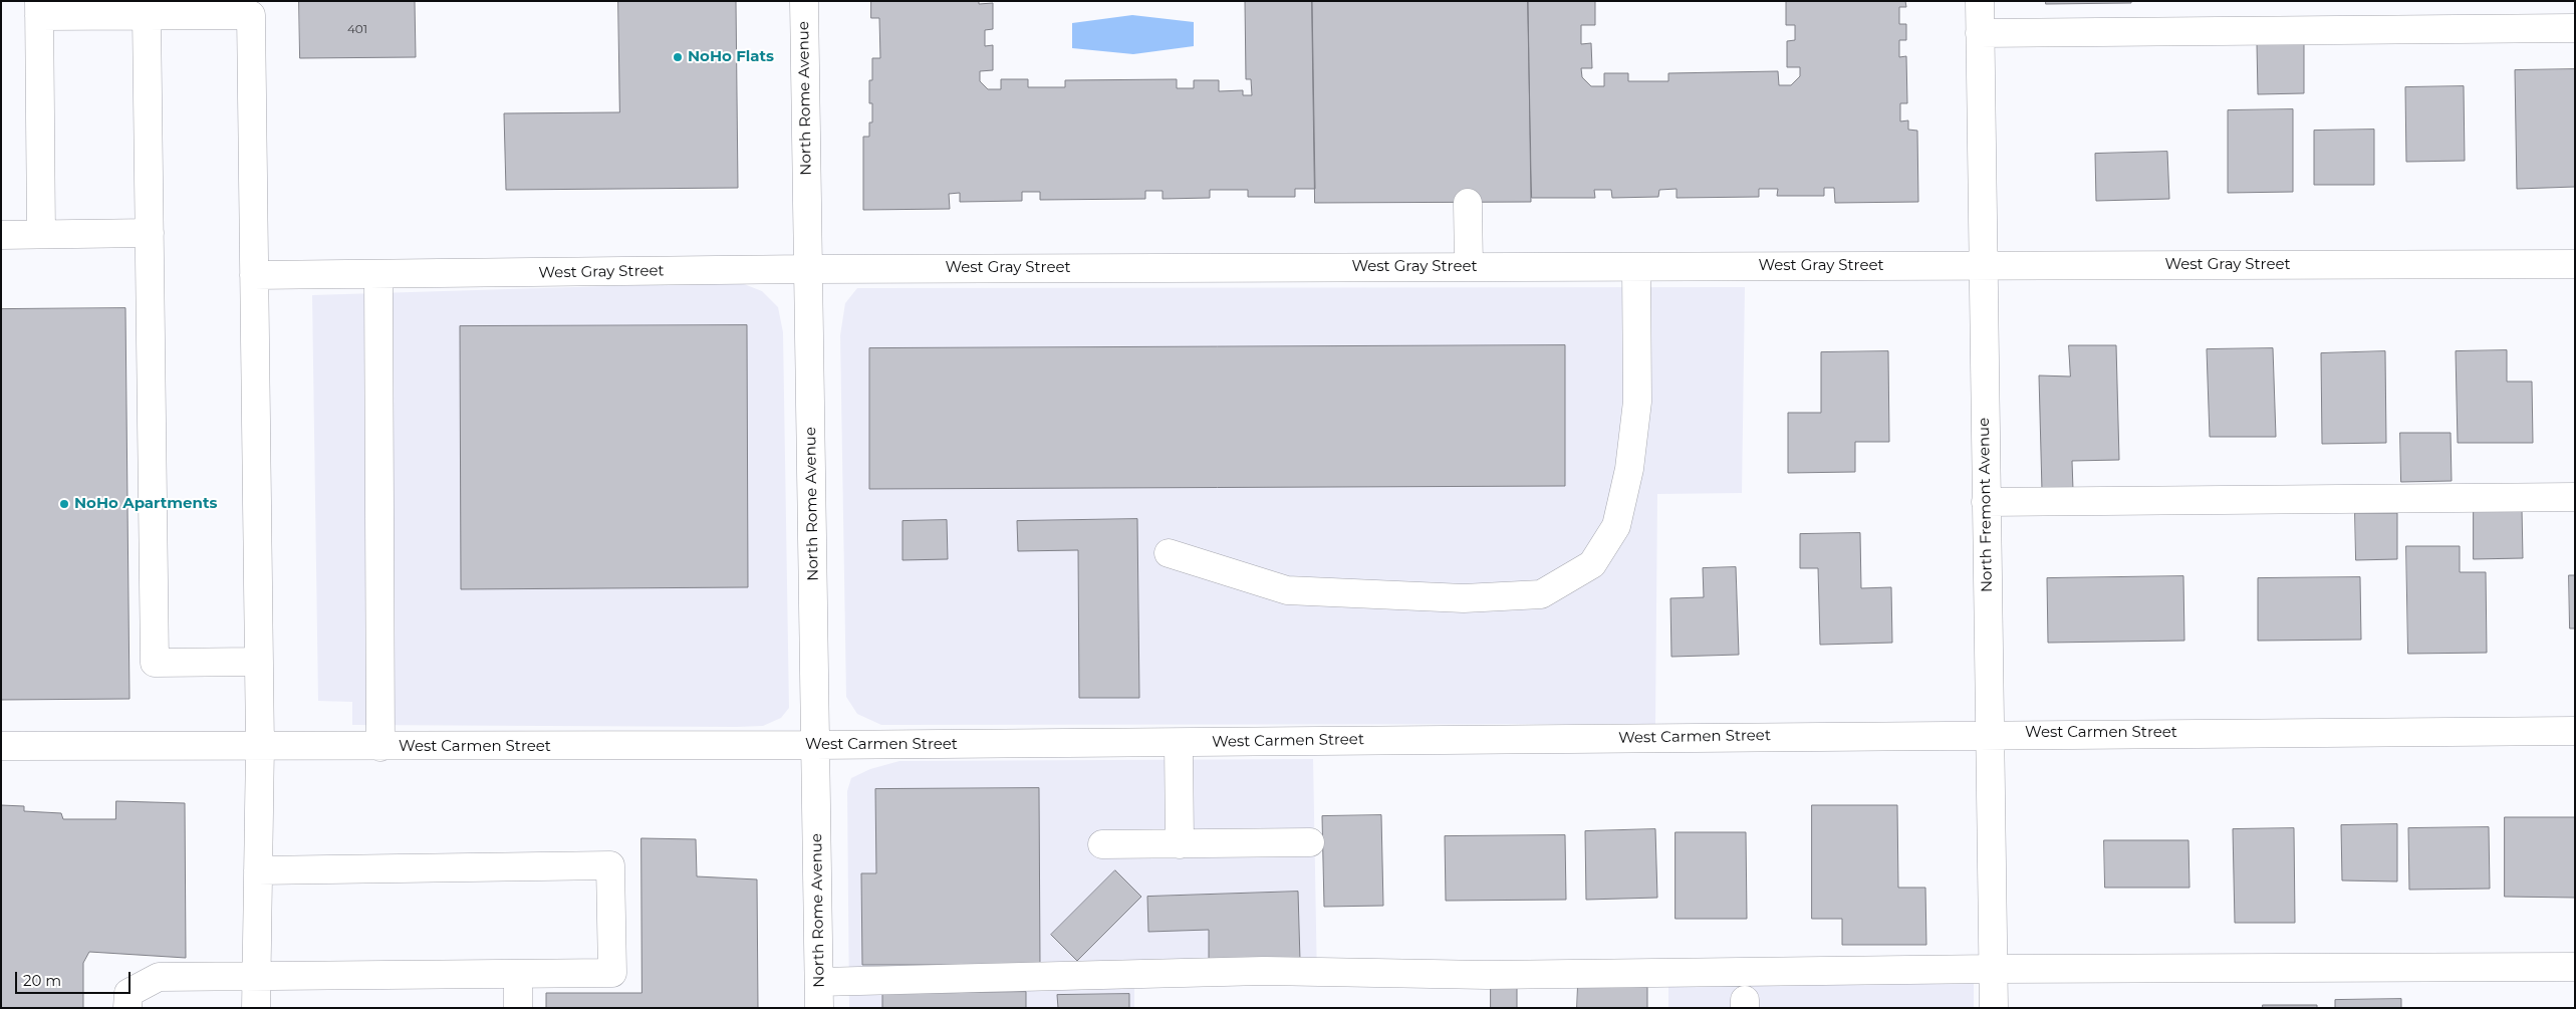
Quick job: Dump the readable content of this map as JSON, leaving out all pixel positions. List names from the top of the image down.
{
  "streets": {
    "street": [
      "North Rome Avenue",
      "West Gray Street",
      "North Fremont Avenue",
      "West Carmen Street"
    ]
  },
  "crossings": [
    ["North Rome Avenue", "West Gray Street"],
    ["North Rome Avenue", "West Carmen Street"],
    ["West Gray Street", "North Fremont Avenue"],
    ["North Fremont Avenue", "West Carmen Street"]
  ],
  "places": ["NoHo Flats", "NoHo Apartments"],
  "house_numbers": ["401"],
  "scale_bar": "20 m"
}
